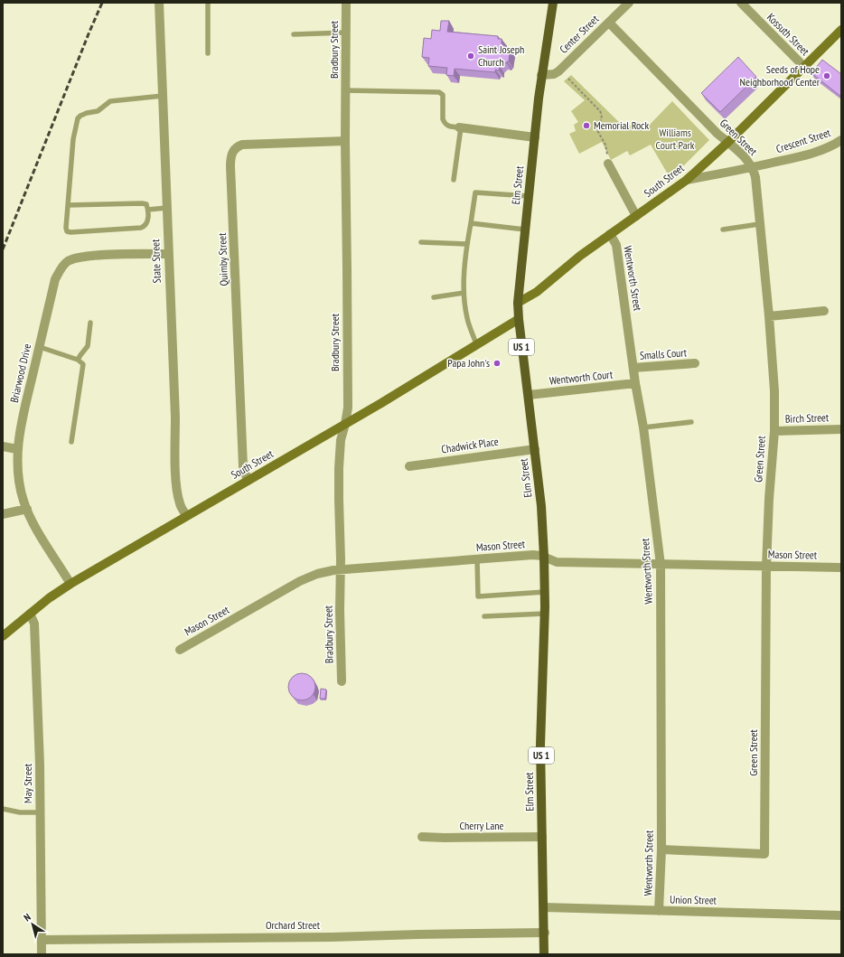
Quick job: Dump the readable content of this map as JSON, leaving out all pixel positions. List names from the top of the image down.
{
  "streets": {
    "main road": ["Elm Street", "US 1"],
    "street": [
      "Center Street",
      "Kossuth Street",
      "Bradbury Street",
      "Green Street",
      "Crescent Street",
      "South Street",
      "Quimby Street",
      "State Street",
      "Wentworth Street",
      "Smalls Court",
      "Briarwood Drive",
      "Wentworth Court",
      "Birch Street",
      "Chadwick Place",
      "Mason Street",
      "May Street",
      "Cherry Lane",
      "Union Street",
      "Orchard Street"
    ]
  },
  "crossings": [
    ["Center Street", "Green Street"],
    ["Center Street", "Elm Street"],
    ["Kossuth Street", "South Street"],
    ["Bradbury Street", "South Street"],
    ["Bradbury Street", "Quimby Street"],
    ["Bradbury Street", "Mason Street"],
    ["Green Street", "Crescent Street"],
    ["Green Street", "South Street"],
    ["Green Street", "Wentworth Street"],
    ["Green Street", "Birch Street"],
    ["Green Street", "Mason Street"],
    ["Crescent Street", "South Street"],
    ["South Street", "Elm Street"],
    ["South Street", "Quimby Street"],
    ["South Street", "State Street"],
    ["South Street", "Wentworth Street"],
    ["South Street", "Briarwood Drive"],
    ["South Street", "May Street"],
    ["Elm Street", "Wentworth Court"],
    ["Elm Street", "Chadwick Place"],
    ["Elm Street", "Mason Street"],
    ["Elm Street", "Cherry Lane"],
    ["Elm Street", "Union Street"],
    ["Elm Street", "Orchard Street"],
    ["State Street", "Briarwood Drive"],
    ["Wentworth Street", "Smalls Court"],
    ["Wentworth Street", "Wentworth Court"],
    ["Wentworth Street", "Mason Street"],
    ["Wentworth Street", "Union Street"],
    ["May Street", "Orchard Street"]
  ],
  "parks": ["Williams Court Park"],
  "places": [
    "Saint Joseph Church",
    "Seeds of Hope Neighborhood Center",
    "Memorial Rock",
    "Papa John's"
  ],
  "north": "top left"
}
